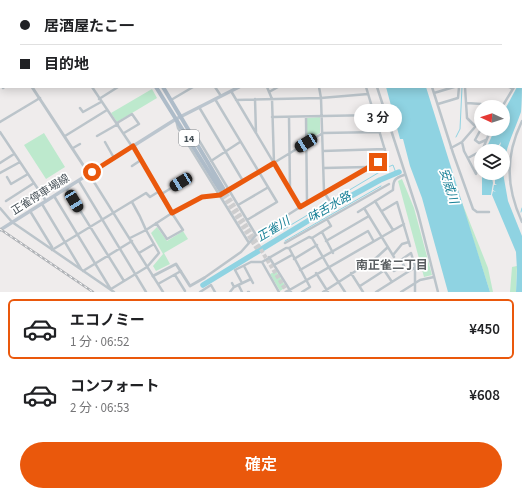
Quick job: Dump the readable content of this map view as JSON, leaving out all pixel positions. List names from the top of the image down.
{
  "streets": {
    "main road": ["14", "正雀停車場線"]
  },
  "crossings": [
    ["14", "正雀停車場線"]
  ],
  "districts": ["南正雀二丁目"],
  "water": ["安威川", "味舌水路", "正雀川"],
  "north": "left",
  "page": {
    "banner": ["居酒屋たこ一", "目的地"],
    "bubble": "3 分",
    "list": [
      {
        "name": "エコノミー",
        "note": "1 分 · 06:52",
        "value": "¥450"
      },
      {
        "name": "コンフォート",
        "note": "2 分 · 06:53",
        "value": "¥608"
      }
    ],
    "buttons": "確定"
  }
}
